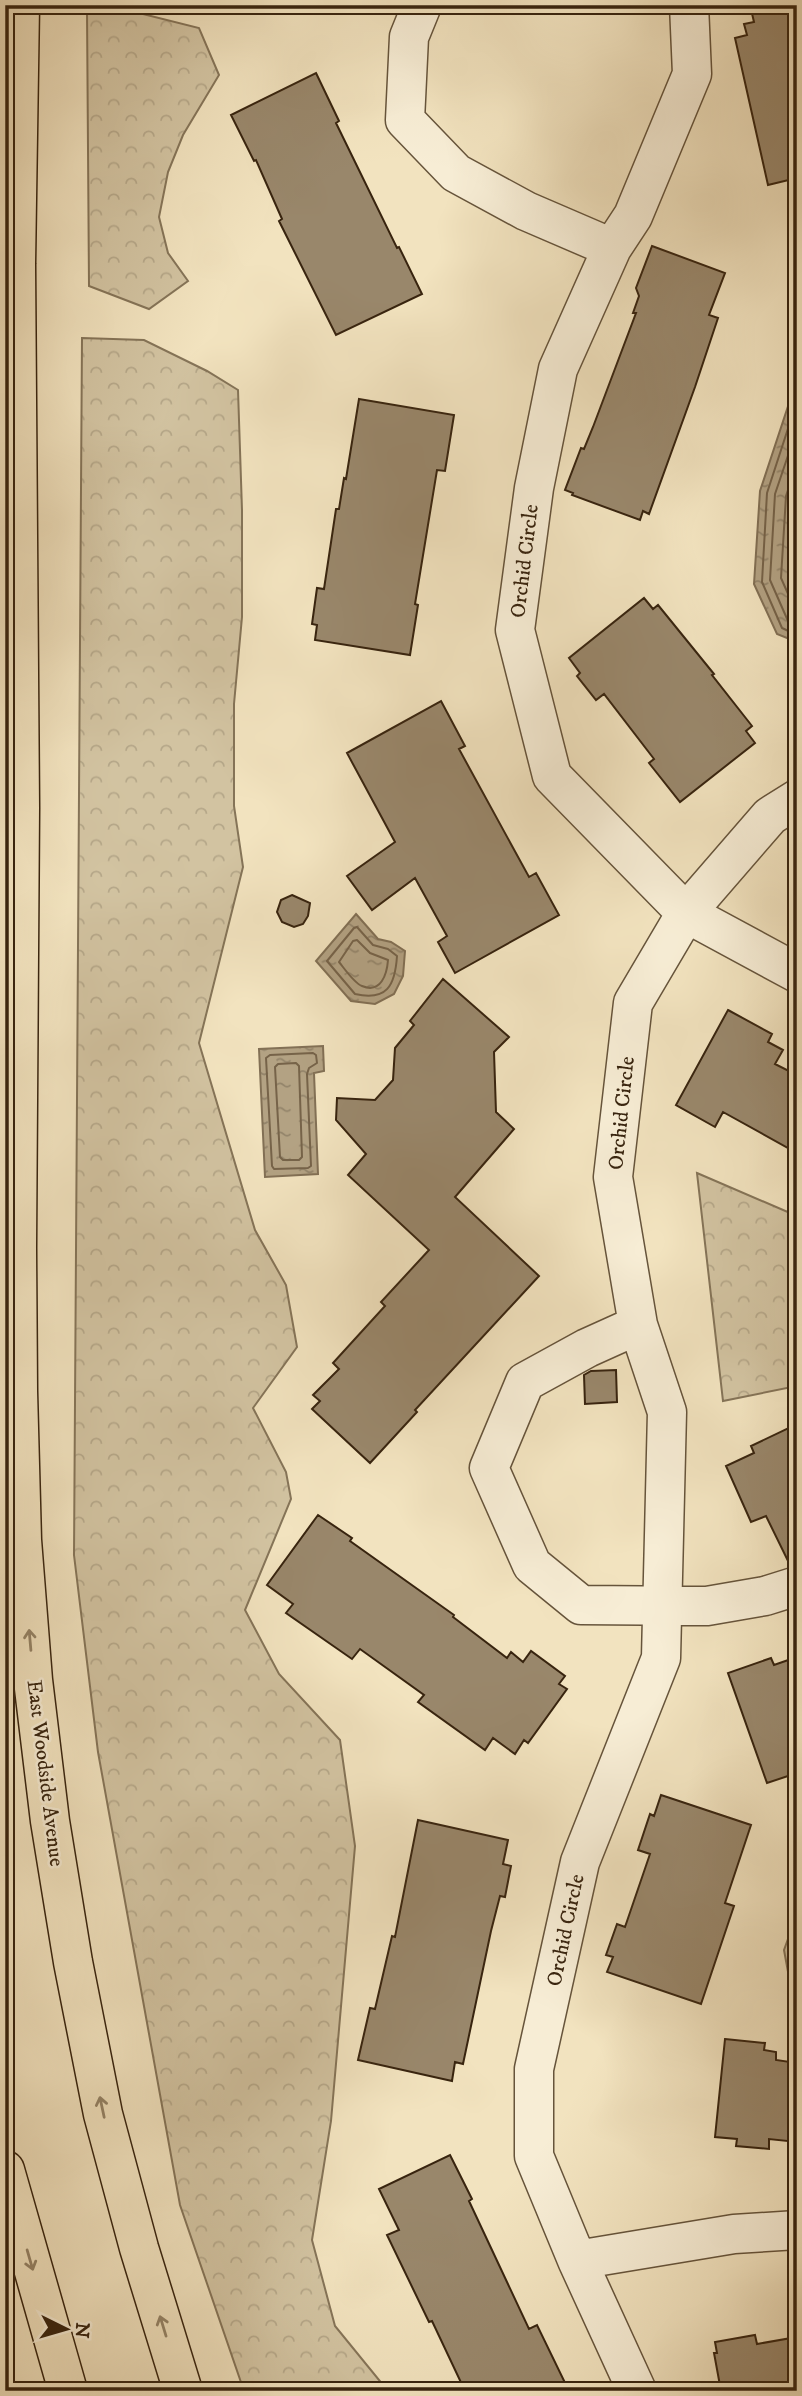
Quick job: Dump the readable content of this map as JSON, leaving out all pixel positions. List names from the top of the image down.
{
  "streets": {
    "main road": ["East Woodside Avenue"],
    "street": ["Orchid Circle"]
  },
  "one_way": ["East Woodside Avenue"],
  "north": "right"
}
